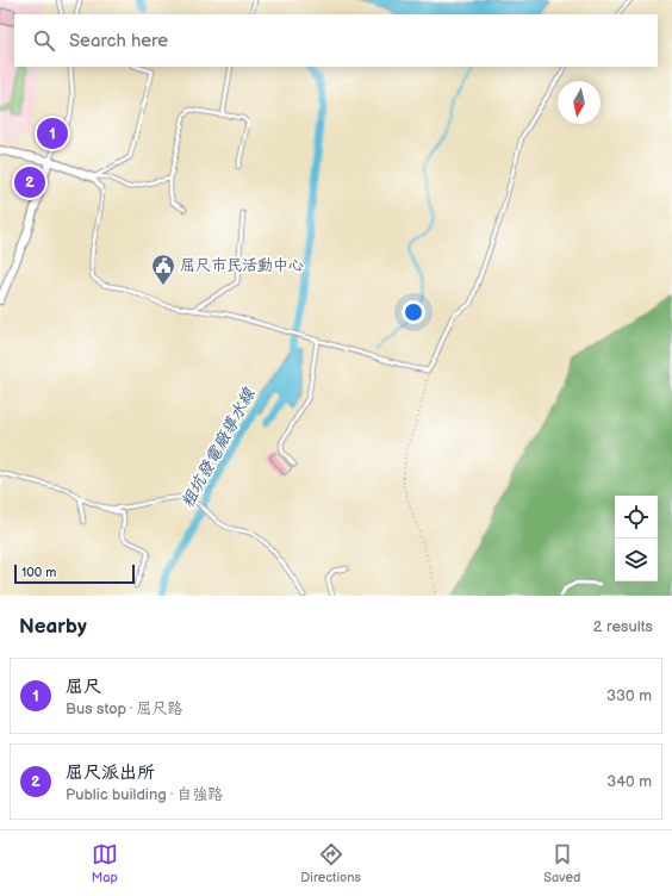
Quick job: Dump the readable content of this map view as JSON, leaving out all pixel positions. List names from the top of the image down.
{
  "water": ["粗坑發電廠導水線"],
  "places": {
    "public building": ["屈尺市民活動中心"]
  },
  "scale_bar": "100 m",
  "north": "bottom",
  "page": {
    "search": "Search here",
    "pins": ["1", "2"],
    "scale": "100 m",
    "heading": ["Nearby", "2 results"],
    "list": [
      {
        "mark": "1",
        "name": "屈尺",
        "note": "Bus stop · 屈尺路",
        "value": "330 m"
      },
      {
        "mark": "2",
        "name": "屈尺派出所",
        "note": "Public building · 自強路",
        "value": "340 m"
      }
    ],
    "nav": ["Map", "Directions", "Saved"]
  }
}
